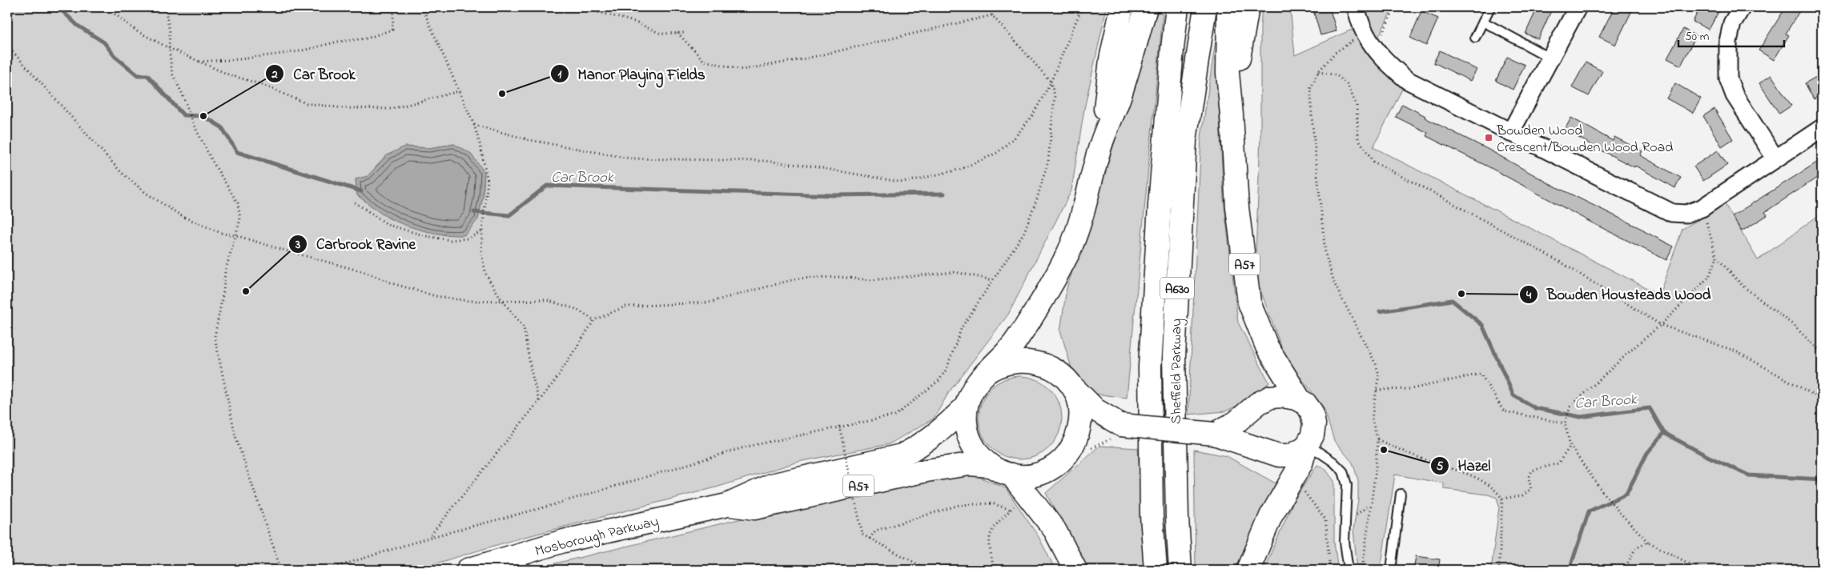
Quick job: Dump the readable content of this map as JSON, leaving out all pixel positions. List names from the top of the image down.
{
  "streets": {
    "highway": [
      "A57",
      "A630",
      "Sheffield Parkway",
      "Mosborough Parkway"
    ]
  },
  "crossings": [
    ["A57", "Mosborough Parkway"]
  ],
  "water": ["Car Brook"],
  "places": {
    "other": [
      "Manor Playing Fields",
      "Car Brook",
      "Carbrook Ravine",
      "Bowden Housteads Wood",
      "Hazel"
    ],
    "transit": ["Bowden Wood Crescent/Bowden Wood Road"]
  },
  "scale_bar": "50 m"
}
